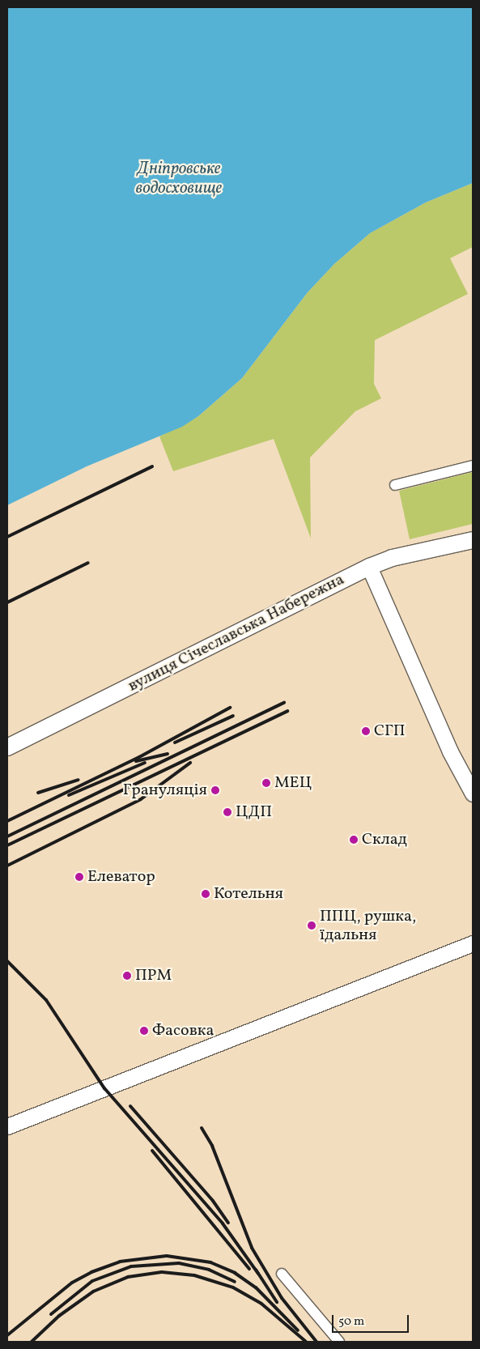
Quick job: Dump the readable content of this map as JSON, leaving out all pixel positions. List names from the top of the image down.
{
  "streets": {
    "main road": ["вулиця Січеславська Набережна"]
  },
  "water": ["Дніпровське водосховище"],
  "places": [
    "СГП",
    "МЕЦ",
    "Грануляція",
    "ЦДП",
    "Склад",
    "Елеватор",
    "Котельня",
    "ППЦ, рушка, їдальня",
    "ПРМ",
    "Фасовка"
  ],
  "scale_bar": "50 m"
}
